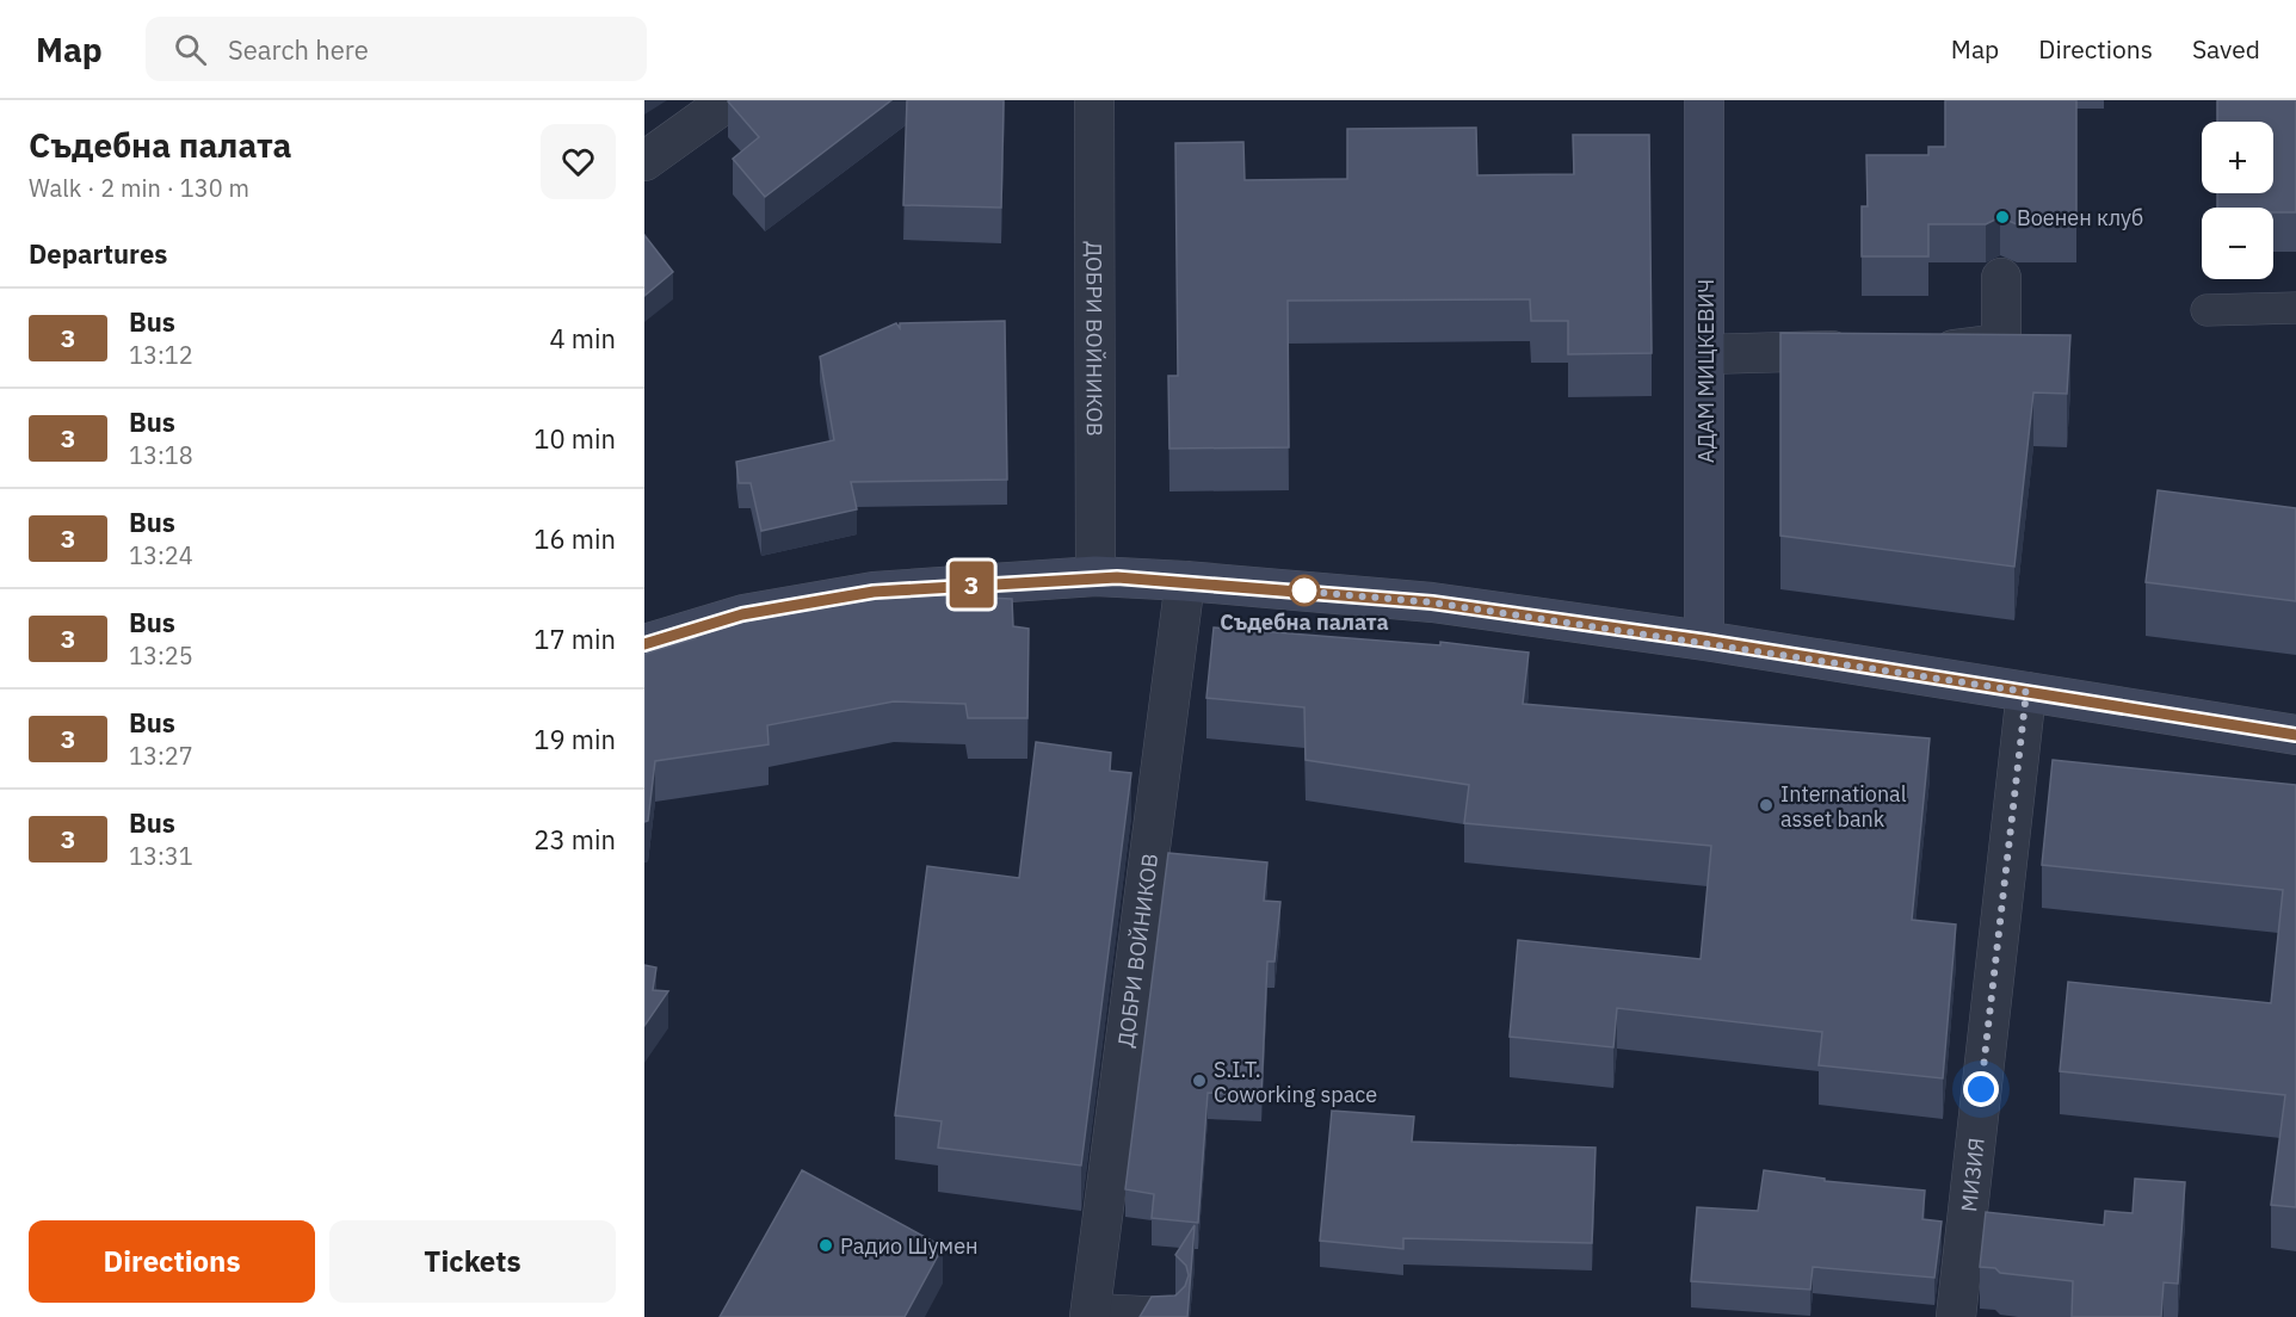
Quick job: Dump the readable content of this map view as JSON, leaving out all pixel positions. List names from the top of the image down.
{
  "streets": {
    "street": ["ДОБРИ ВОЙНИКОВ", "АДАМ МИЦКЕВИЧ", "МИЗИЯ"]
  },
  "places": [
    "Военен клуб",
    "Съдебна палата",
    "International asset bank",
    "S.I.T. Coworking space",
    "Радио Шумен"
  ],
  "lines": ["bus line 3"],
  "page": {
    "header": "Map",
    "search": "Search here",
    "nav": ["Map", "Directions", "Saved"],
    "heading": [
      ["Съдебна палата", "Walk · 2 min · 130 m"],
      "Departures"
    ],
    "on_map": "3",
    "map_buttons": ["+", "−"],
    "list": [
      {
        "mark": "3",
        "name": "Bus",
        "note": "13:12",
        "value": "4 min"
      },
      {
        "mark": "3",
        "name": "Bus",
        "note": "13:18",
        "value": "10 min"
      },
      {
        "mark": "3",
        "name": "Bus",
        "note": "13:24",
        "value": "16 min"
      },
      {
        "mark": "3",
        "name": "Bus",
        "note": "13:25",
        "value": "17 min"
      },
      {
        "mark": "3",
        "name": "Bus",
        "note": "13:27",
        "value": "19 min"
      },
      {
        "mark": "3",
        "name": "Bus",
        "note": "13:31",
        "value": "23 min"
      }
    ],
    "buttons": ["Directions", "Tickets"]
  }
}
